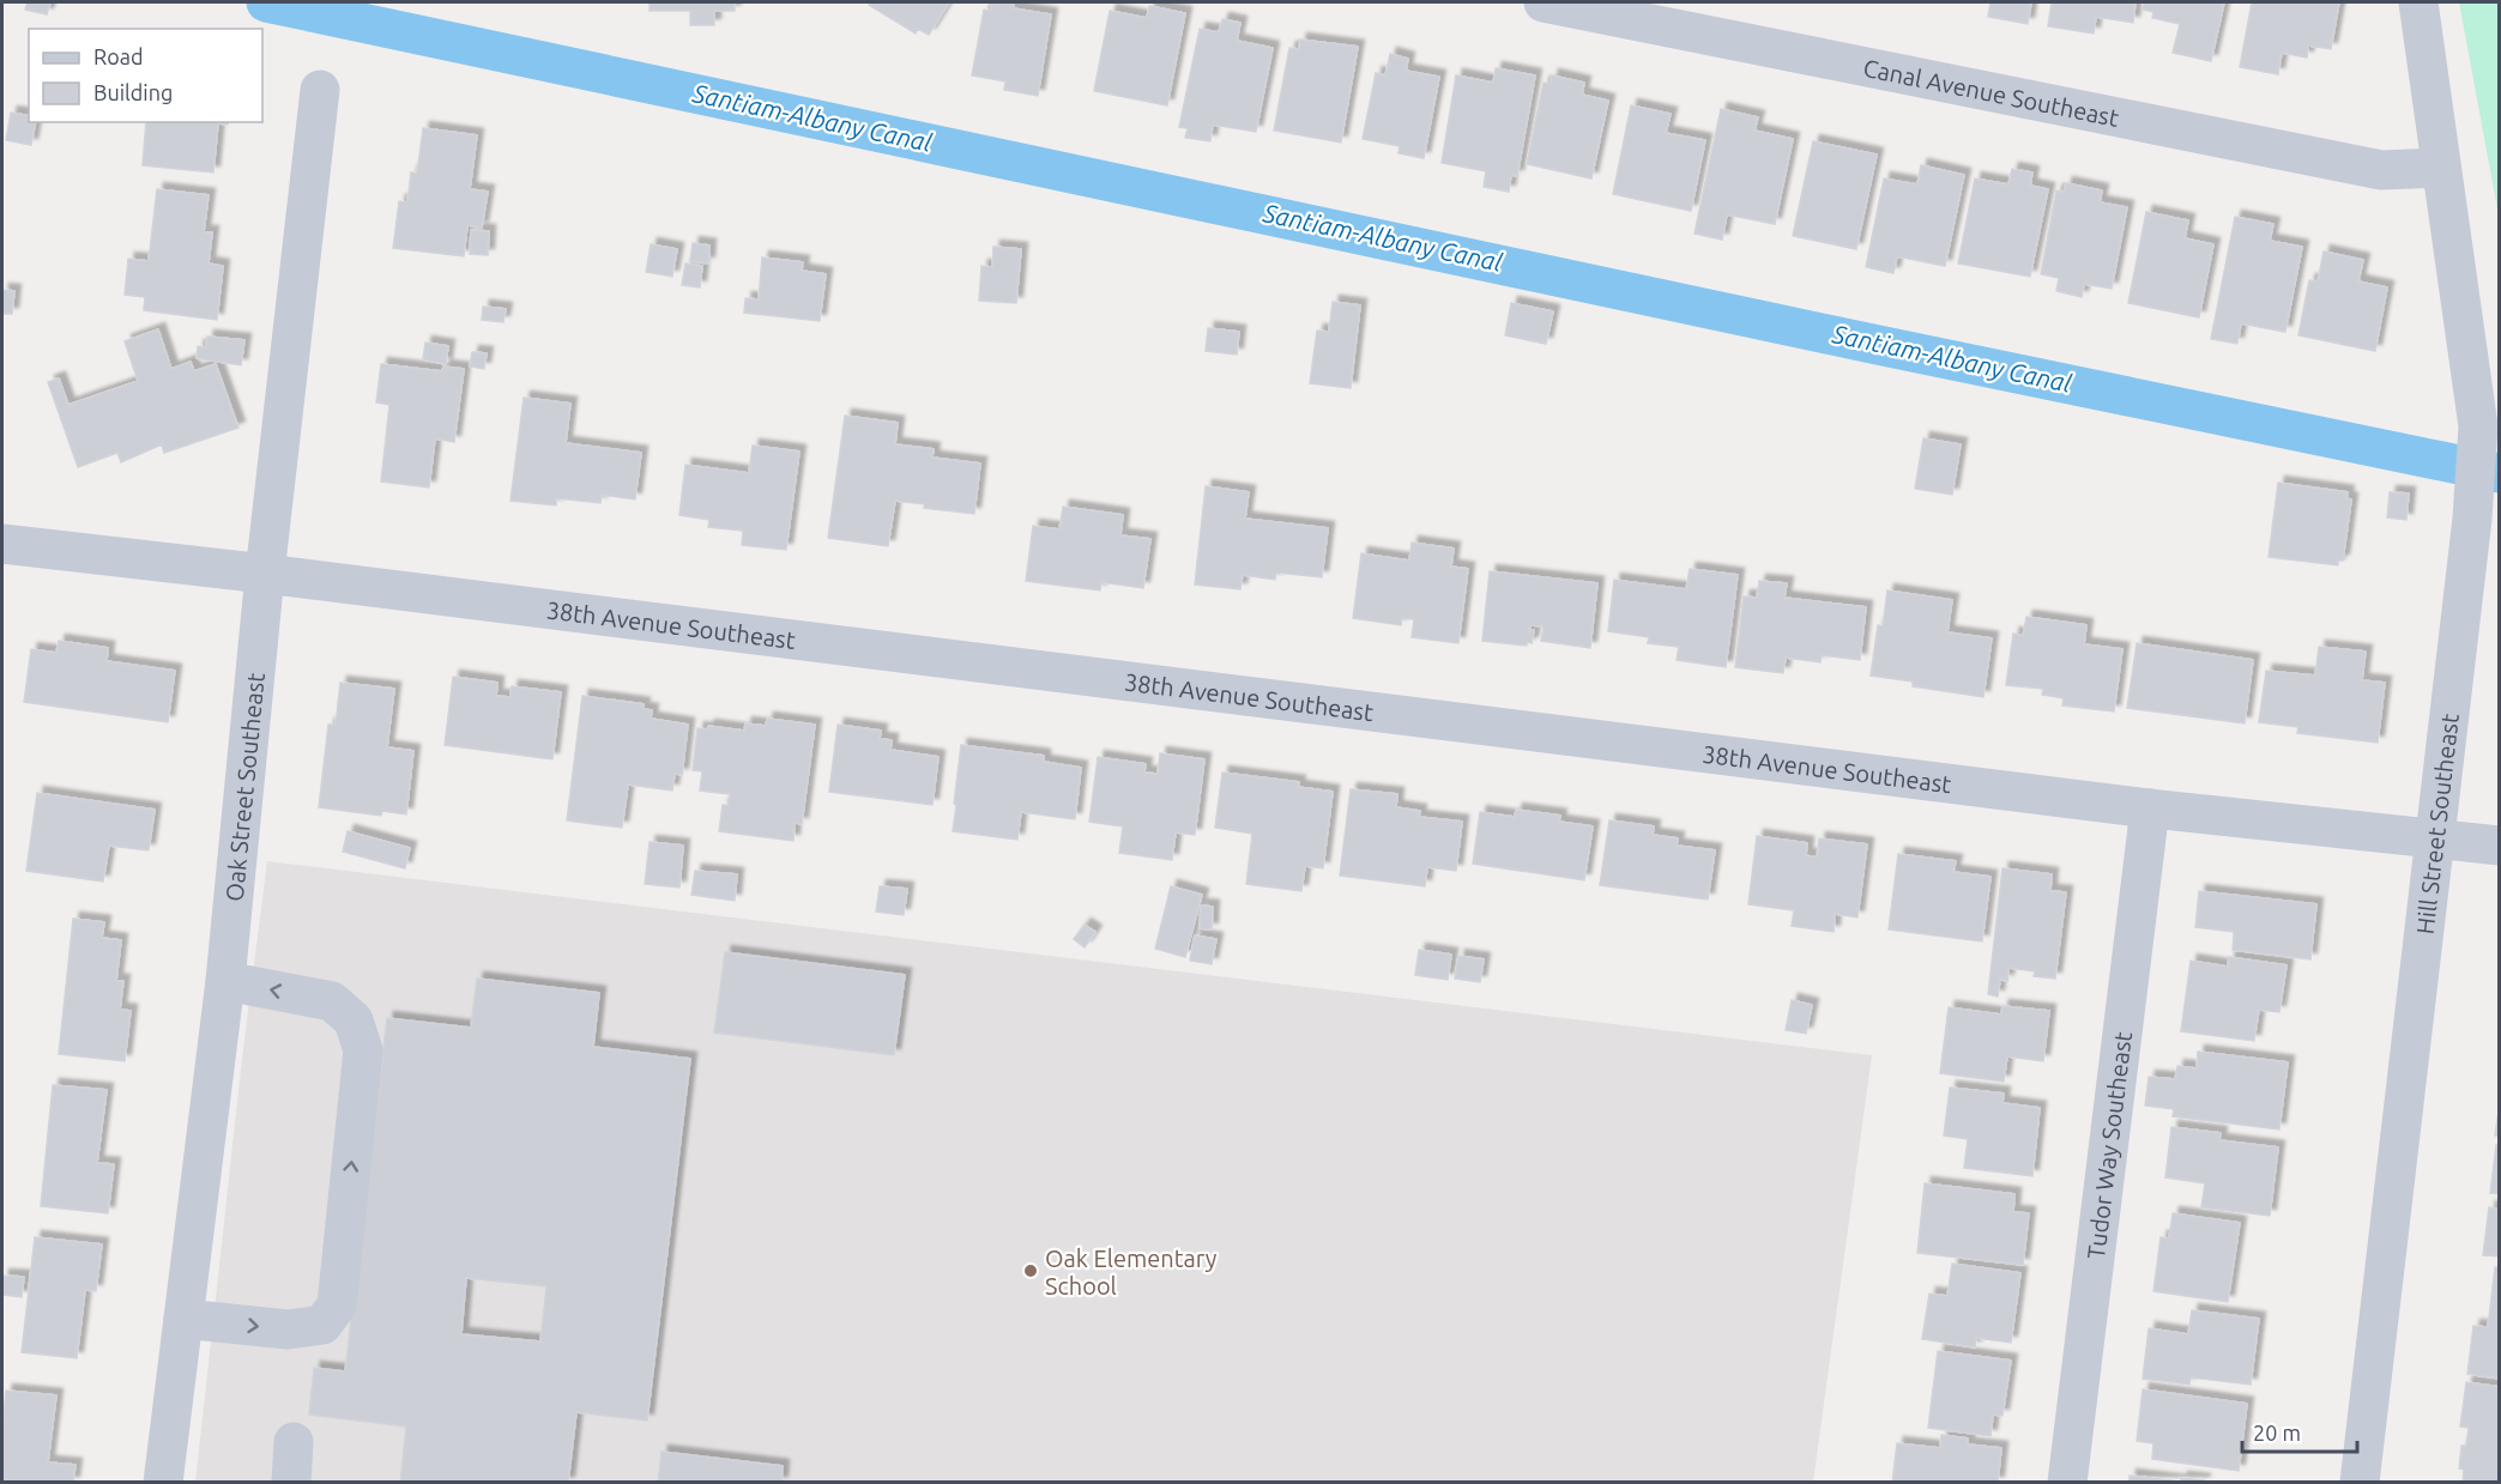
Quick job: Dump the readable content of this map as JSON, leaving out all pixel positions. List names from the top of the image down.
{
  "streets": {
    "street": [
      "Canal Avenue Southeast",
      "38th Avenue Southeast",
      "Oak Street Southeast",
      "Hill Street Southeast",
      "Tudor Way Southeast"
    ]
  },
  "crossings": [
    ["Canal Avenue Southeast", "Hill Street Southeast"],
    ["38th Avenue Southeast", "Oak Street Southeast"],
    ["38th Avenue Southeast", "Hill Street Southeast"],
    ["38th Avenue Southeast", "Tudor Way Southeast"]
  ],
  "water": ["Santiam-Albany Canal"],
  "places": ["Oak Elementary School"],
  "legend": ["Road", "Building"],
  "scale_bar": "20 m"
}
